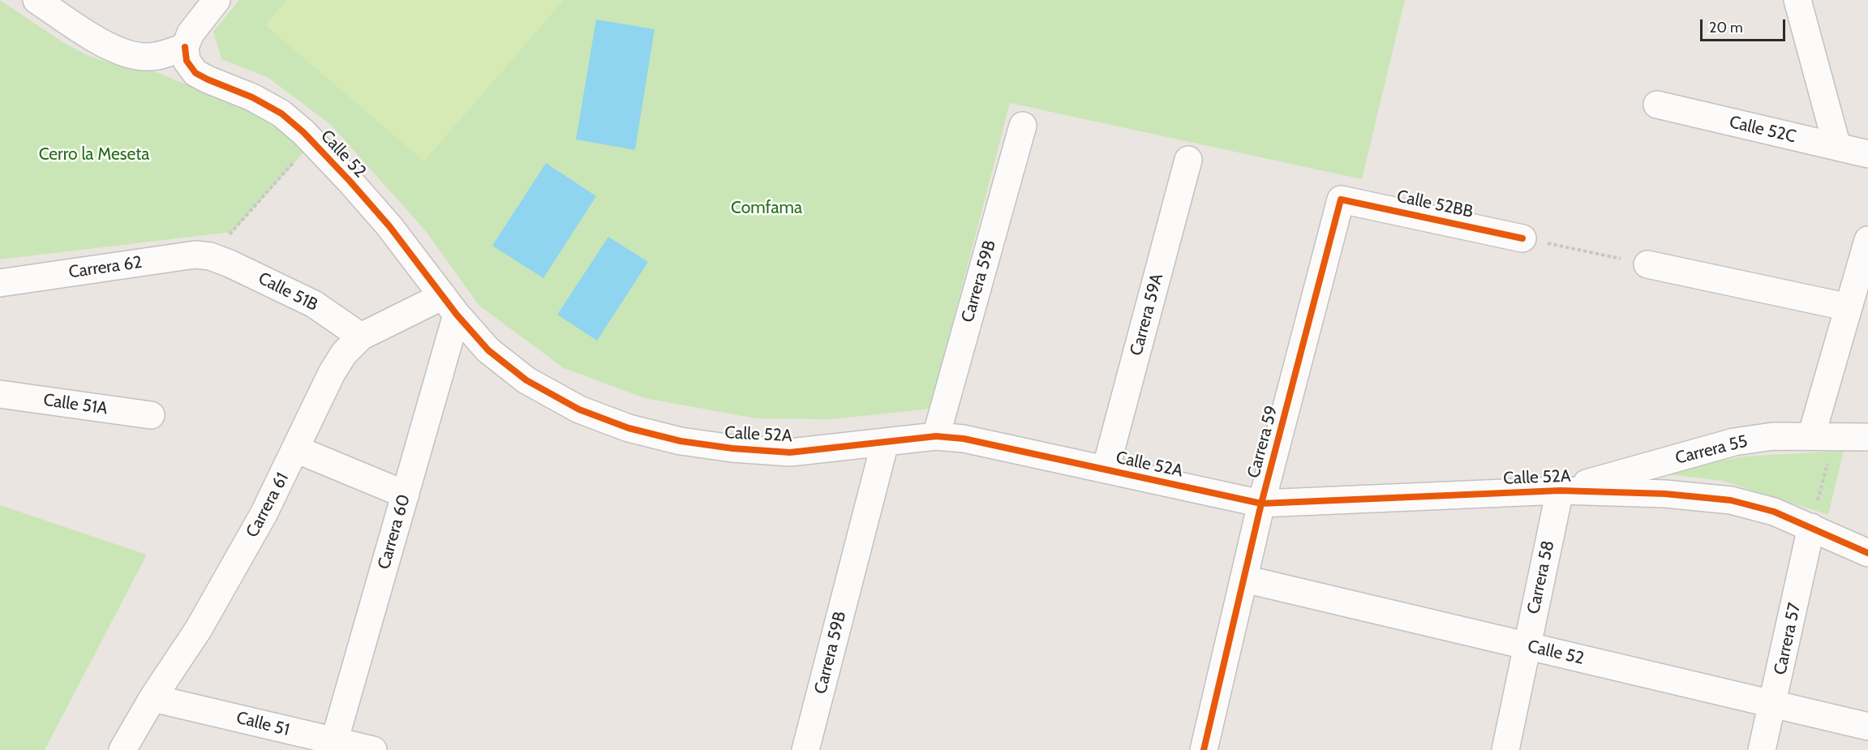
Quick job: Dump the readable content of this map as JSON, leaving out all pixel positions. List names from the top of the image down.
{
  "streets": {
    "street": [
      "Calle 52C",
      "Calle 52",
      "Calle 52BB",
      "Carrera 62",
      "Carrera 59B",
      "Calle 51B",
      "Carrera 59A",
      "Calle 51A",
      "Calle 52A",
      "Carrera 59",
      "Carrera 55",
      "Carrera 61",
      "Carrera 60",
      "Carrera 58",
      "Carrera 57",
      "Calle 51"
    ]
  },
  "crossings": [
    ["Calle 52", "Calle 52A"],
    ["Calle 52", "Carrera 59"],
    ["Calle 52", "Carrera 61"],
    ["Calle 52", "Carrera 60"],
    ["Calle 52", "Carrera 58"],
    ["Calle 52", "Carrera 57"],
    ["Calle 52BB", "Carrera 59"],
    ["Carrera 62", "Calle 51B"],
    ["Carrera 59B", "Calle 52A"],
    ["Calle 51B", "Carrera 61"],
    ["Carrera 59A", "Calle 52A"],
    ["Calle 52A", "Carrera 59"],
    ["Calle 52A", "Carrera 55"],
    ["Calle 52A", "Carrera 61"],
    ["Calle 52A", "Carrera 60"],
    ["Calle 52A", "Carrera 58"],
    ["Calle 52A", "Carrera 57"],
    ["Carrera 55", "Carrera 58"],
    ["Carrera 61", "Carrera 60"],
    ["Carrera 61", "Calle 51"],
    ["Carrera 60", "Calle 51"]
  ],
  "parks": ["Cerro la Meseta", "Comfama"],
  "scale_bar": "20 m"
}
